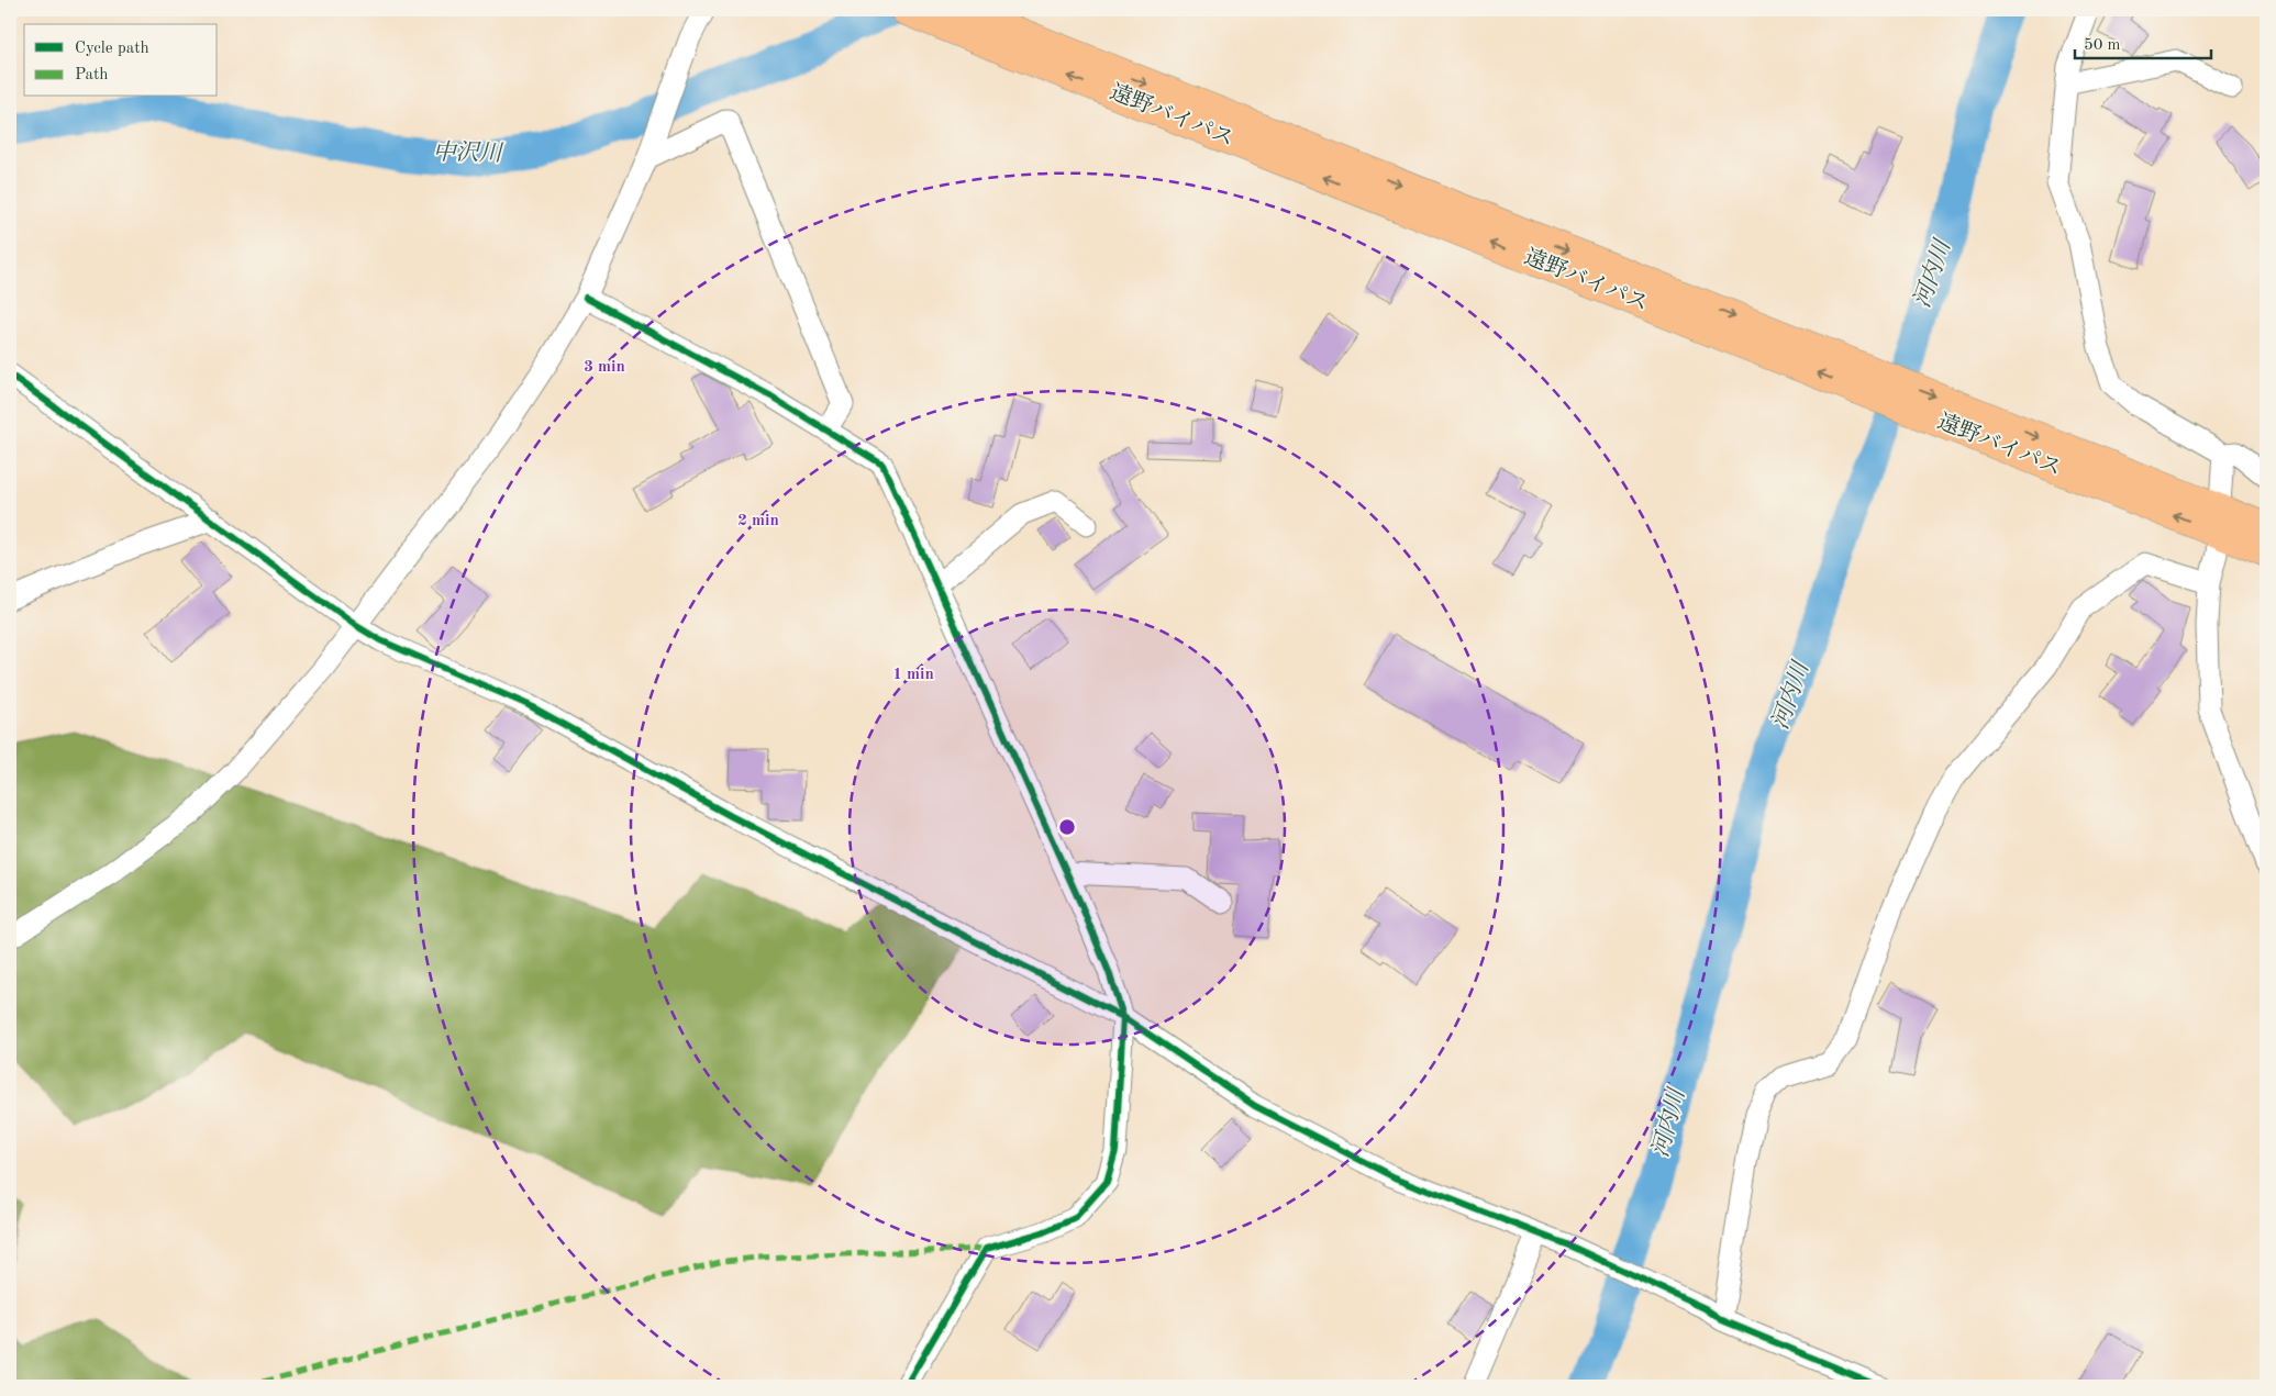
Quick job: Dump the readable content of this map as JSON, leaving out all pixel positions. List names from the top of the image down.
{
  "streets": {
    "highway": ["遠野バイパス"]
  },
  "water": ["中沢川", "河内川"],
  "legend": ["Cycle path", "Path"],
  "scale_bar": "50 m",
  "rings": ["3 min", "2 min", "1 min"]
}
